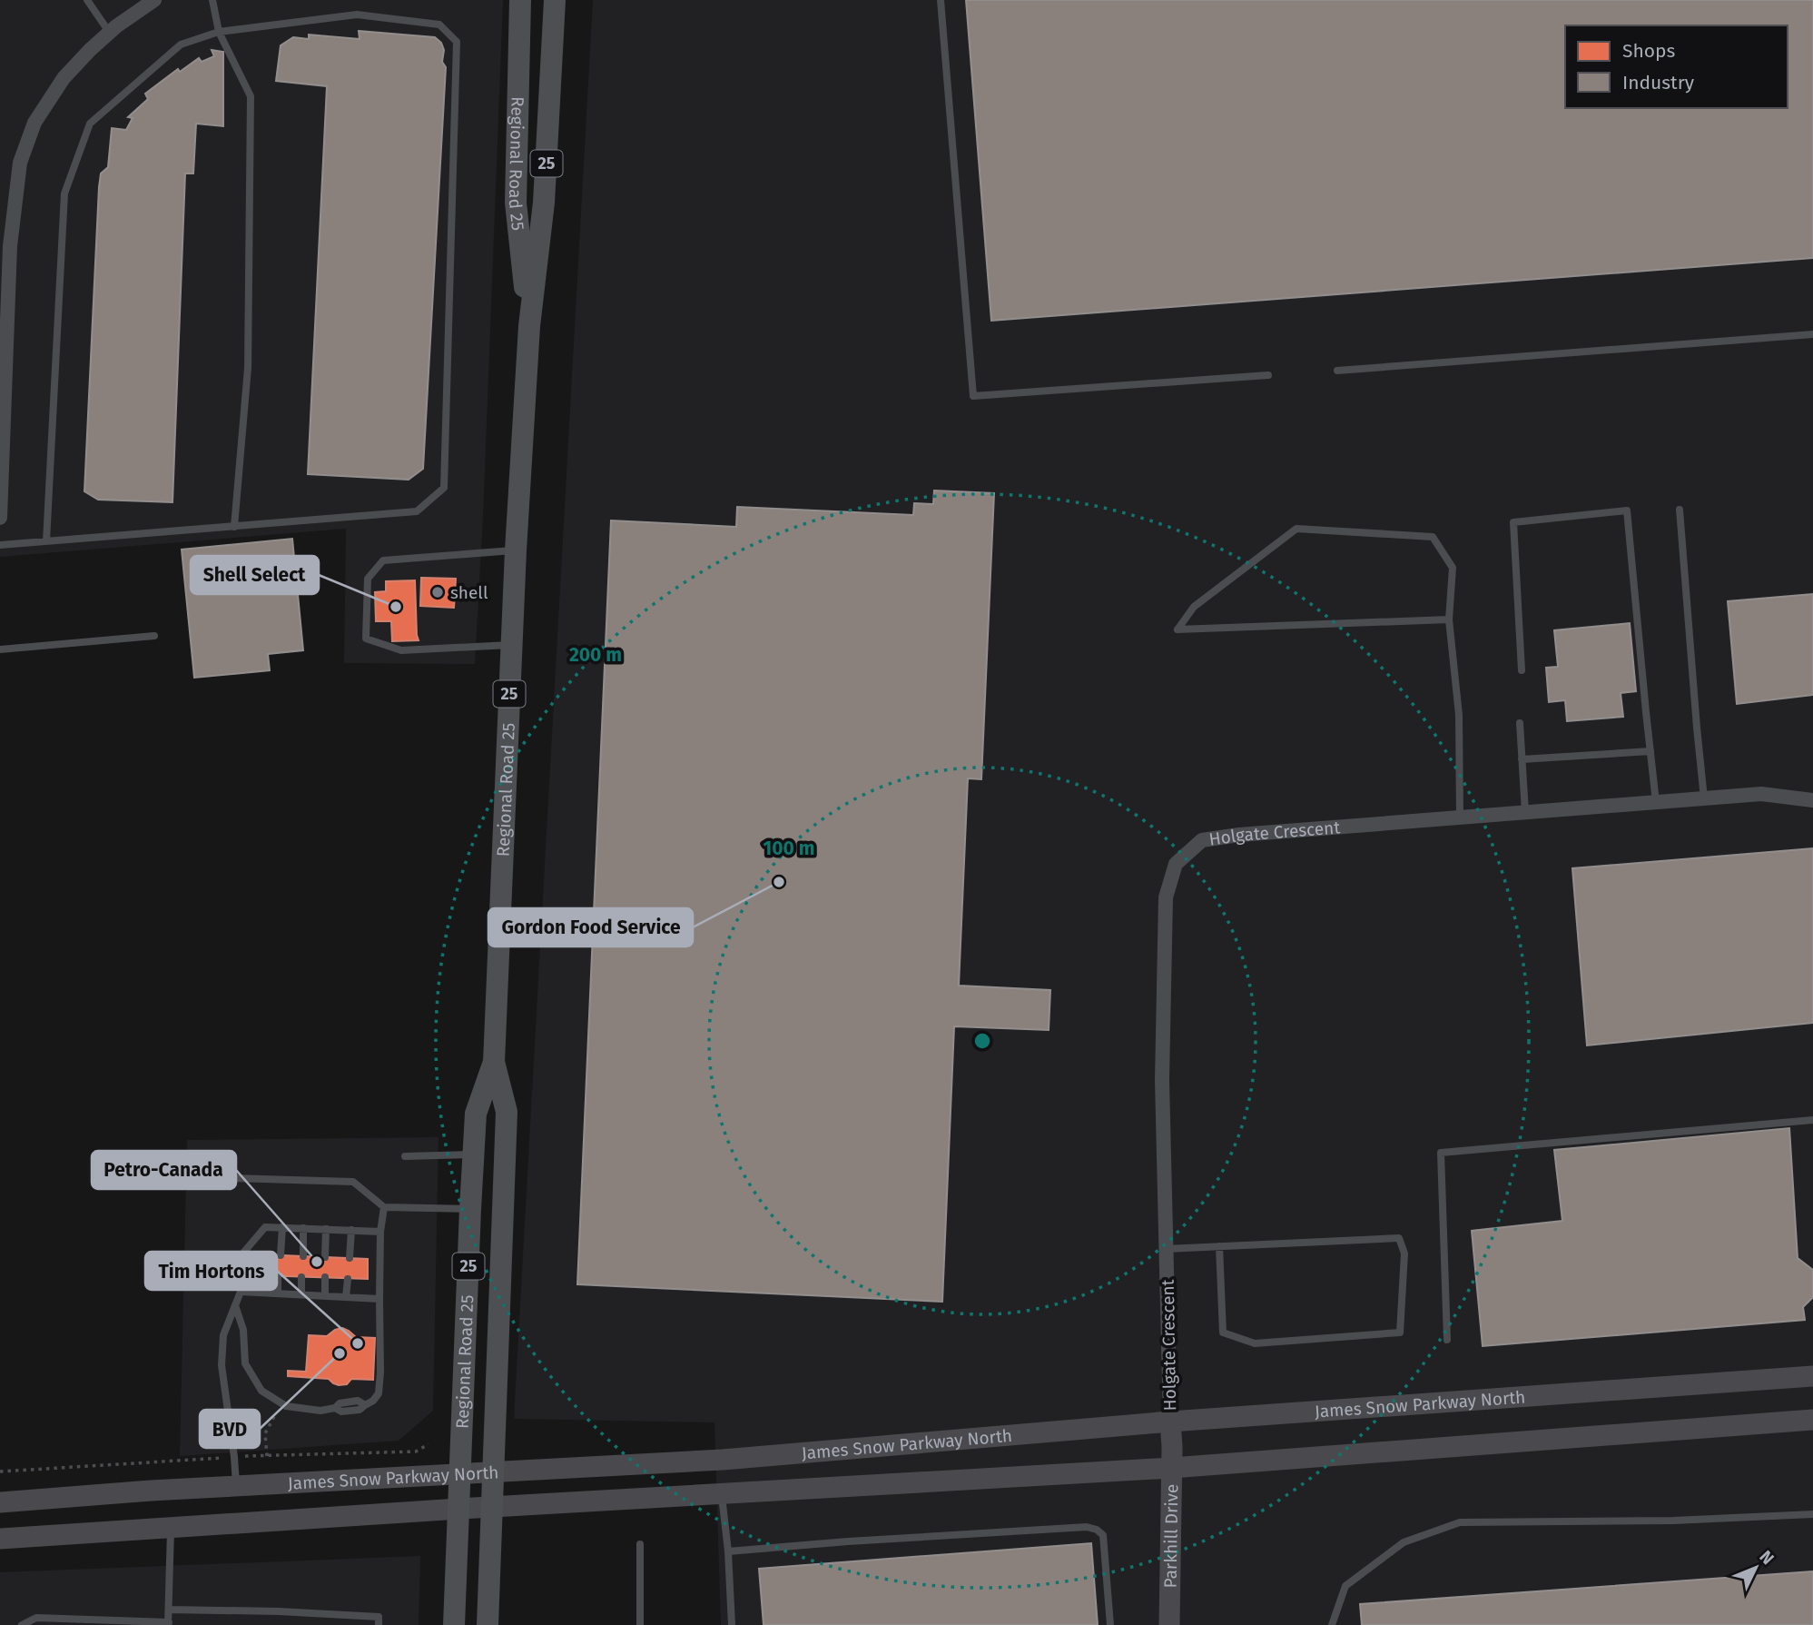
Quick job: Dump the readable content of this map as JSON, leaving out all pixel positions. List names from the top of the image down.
{
  "streets": {
    "main road": [
      "Regional Road 25",
      "25",
      "Holgate Crescent",
      "James Snow Parkway North",
      "Parkhill Drive"
    ]
  },
  "crossings": [
    ["Regional Road 25", "James Snow Parkway North"],
    ["Holgate Crescent", "James Snow Parkway North"],
    ["Holgate Crescent", "Parkhill Drive"],
    ["James Snow Parkway North", "Parkhill Drive"]
  ],
  "places": [
    "shell",
    "Shell Select",
    "Gordon Food Service",
    "Petro-Canada",
    "Tim Hortons",
    "BVD"
  ],
  "legend": ["Shops", "Industry"],
  "north": "top right",
  "rings": ["200 m", "100 m"]
}
